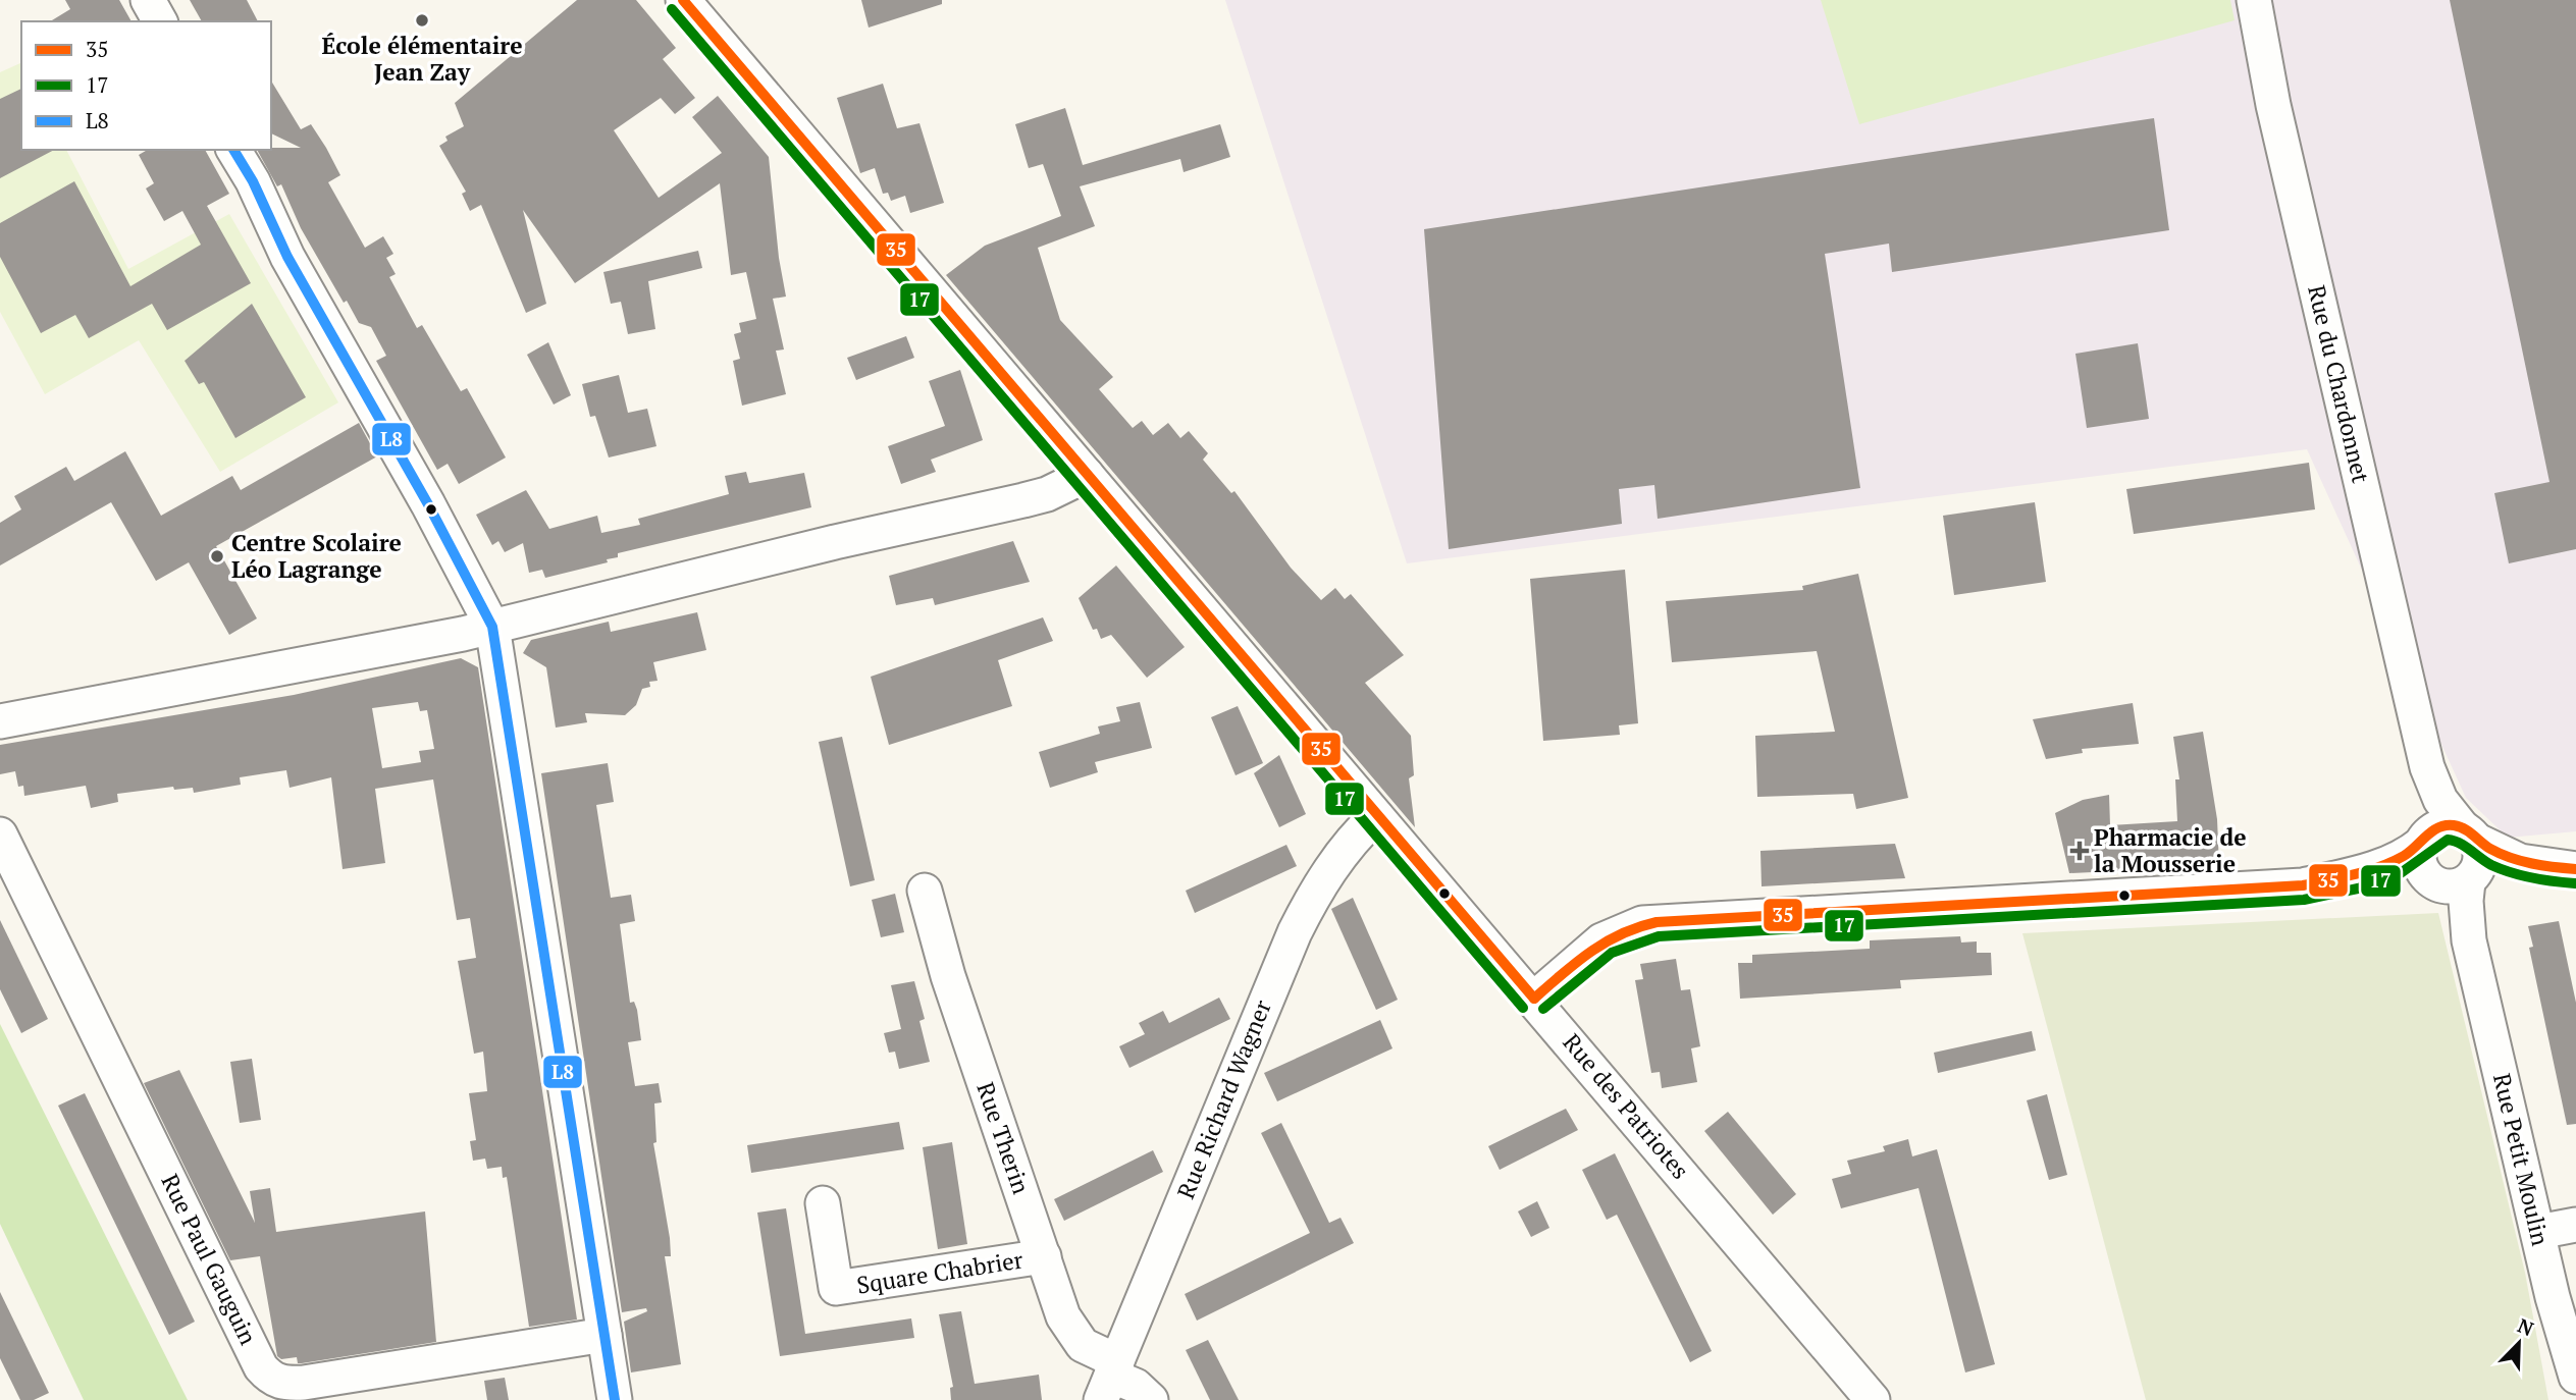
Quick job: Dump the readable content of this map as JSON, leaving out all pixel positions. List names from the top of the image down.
{
  "streets": {
    "street": [
      "Rue du Chardonnet",
      "Rue Richard Wagner",
      "Rue des Patriotes",
      "Rue Therin",
      "Rue Petit Moulin",
      "Rue Paul Gauguin",
      "Square Chabrier"
    ]
  },
  "crossings": [
    ["Rue du Chardonnet", "Rue Petit Moulin"],
    ["Rue Richard Wagner", "Rue des Patriotes"],
    ["Rue Richard Wagner", "Rue Therin"],
    ["Rue Therin", "Square Chabrier"]
  ],
  "places": {
    "other": ["École élémentaire Jean Zay", "Centre Scolaire Léo Lagrange"],
    "health": ["Pharmacie de la Mousserie"]
  },
  "lines": ["transit line 35", "transit line 17", "transit line L8"],
  "legend": ["35", "17", "L8"],
  "north": "top right"
}
